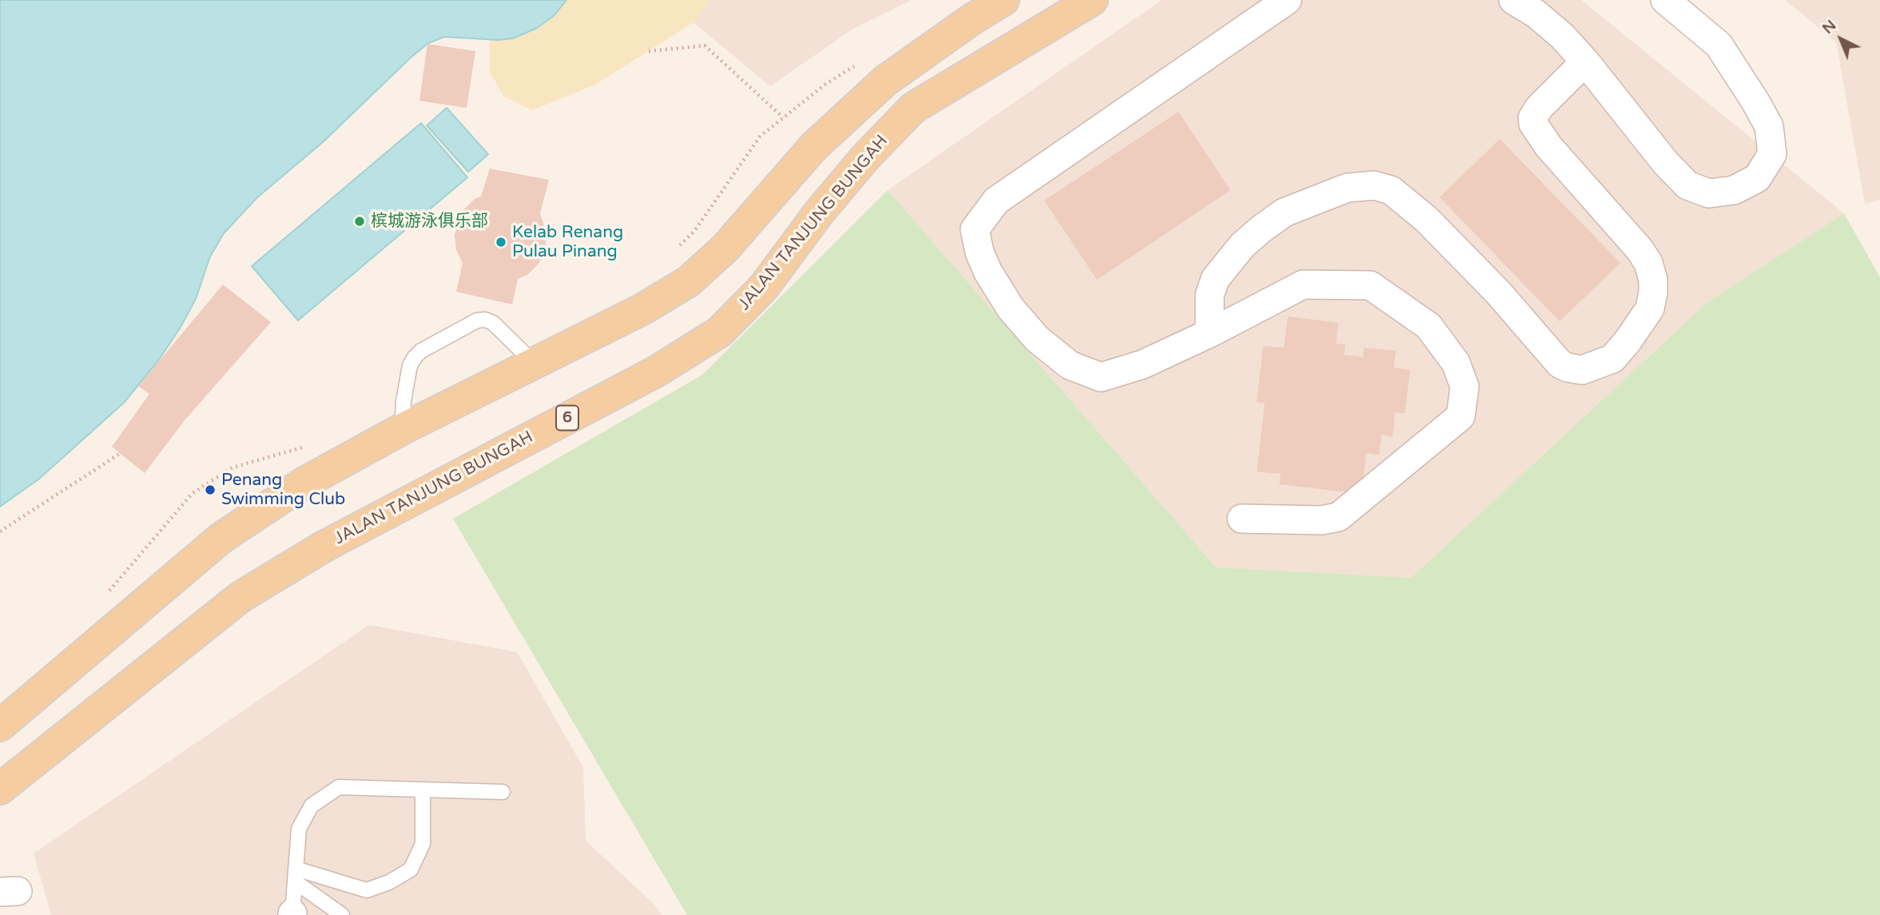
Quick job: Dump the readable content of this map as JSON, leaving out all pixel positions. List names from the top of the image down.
{
  "streets": {
    "main road": ["JALAN TANJUNG BUNGAH", "6"]
  },
  "places": ["槟城游泳俱乐部", "Kelab Renang Pulau Pinang", "Penang Swimming Club"],
  "north": "top left"
}
